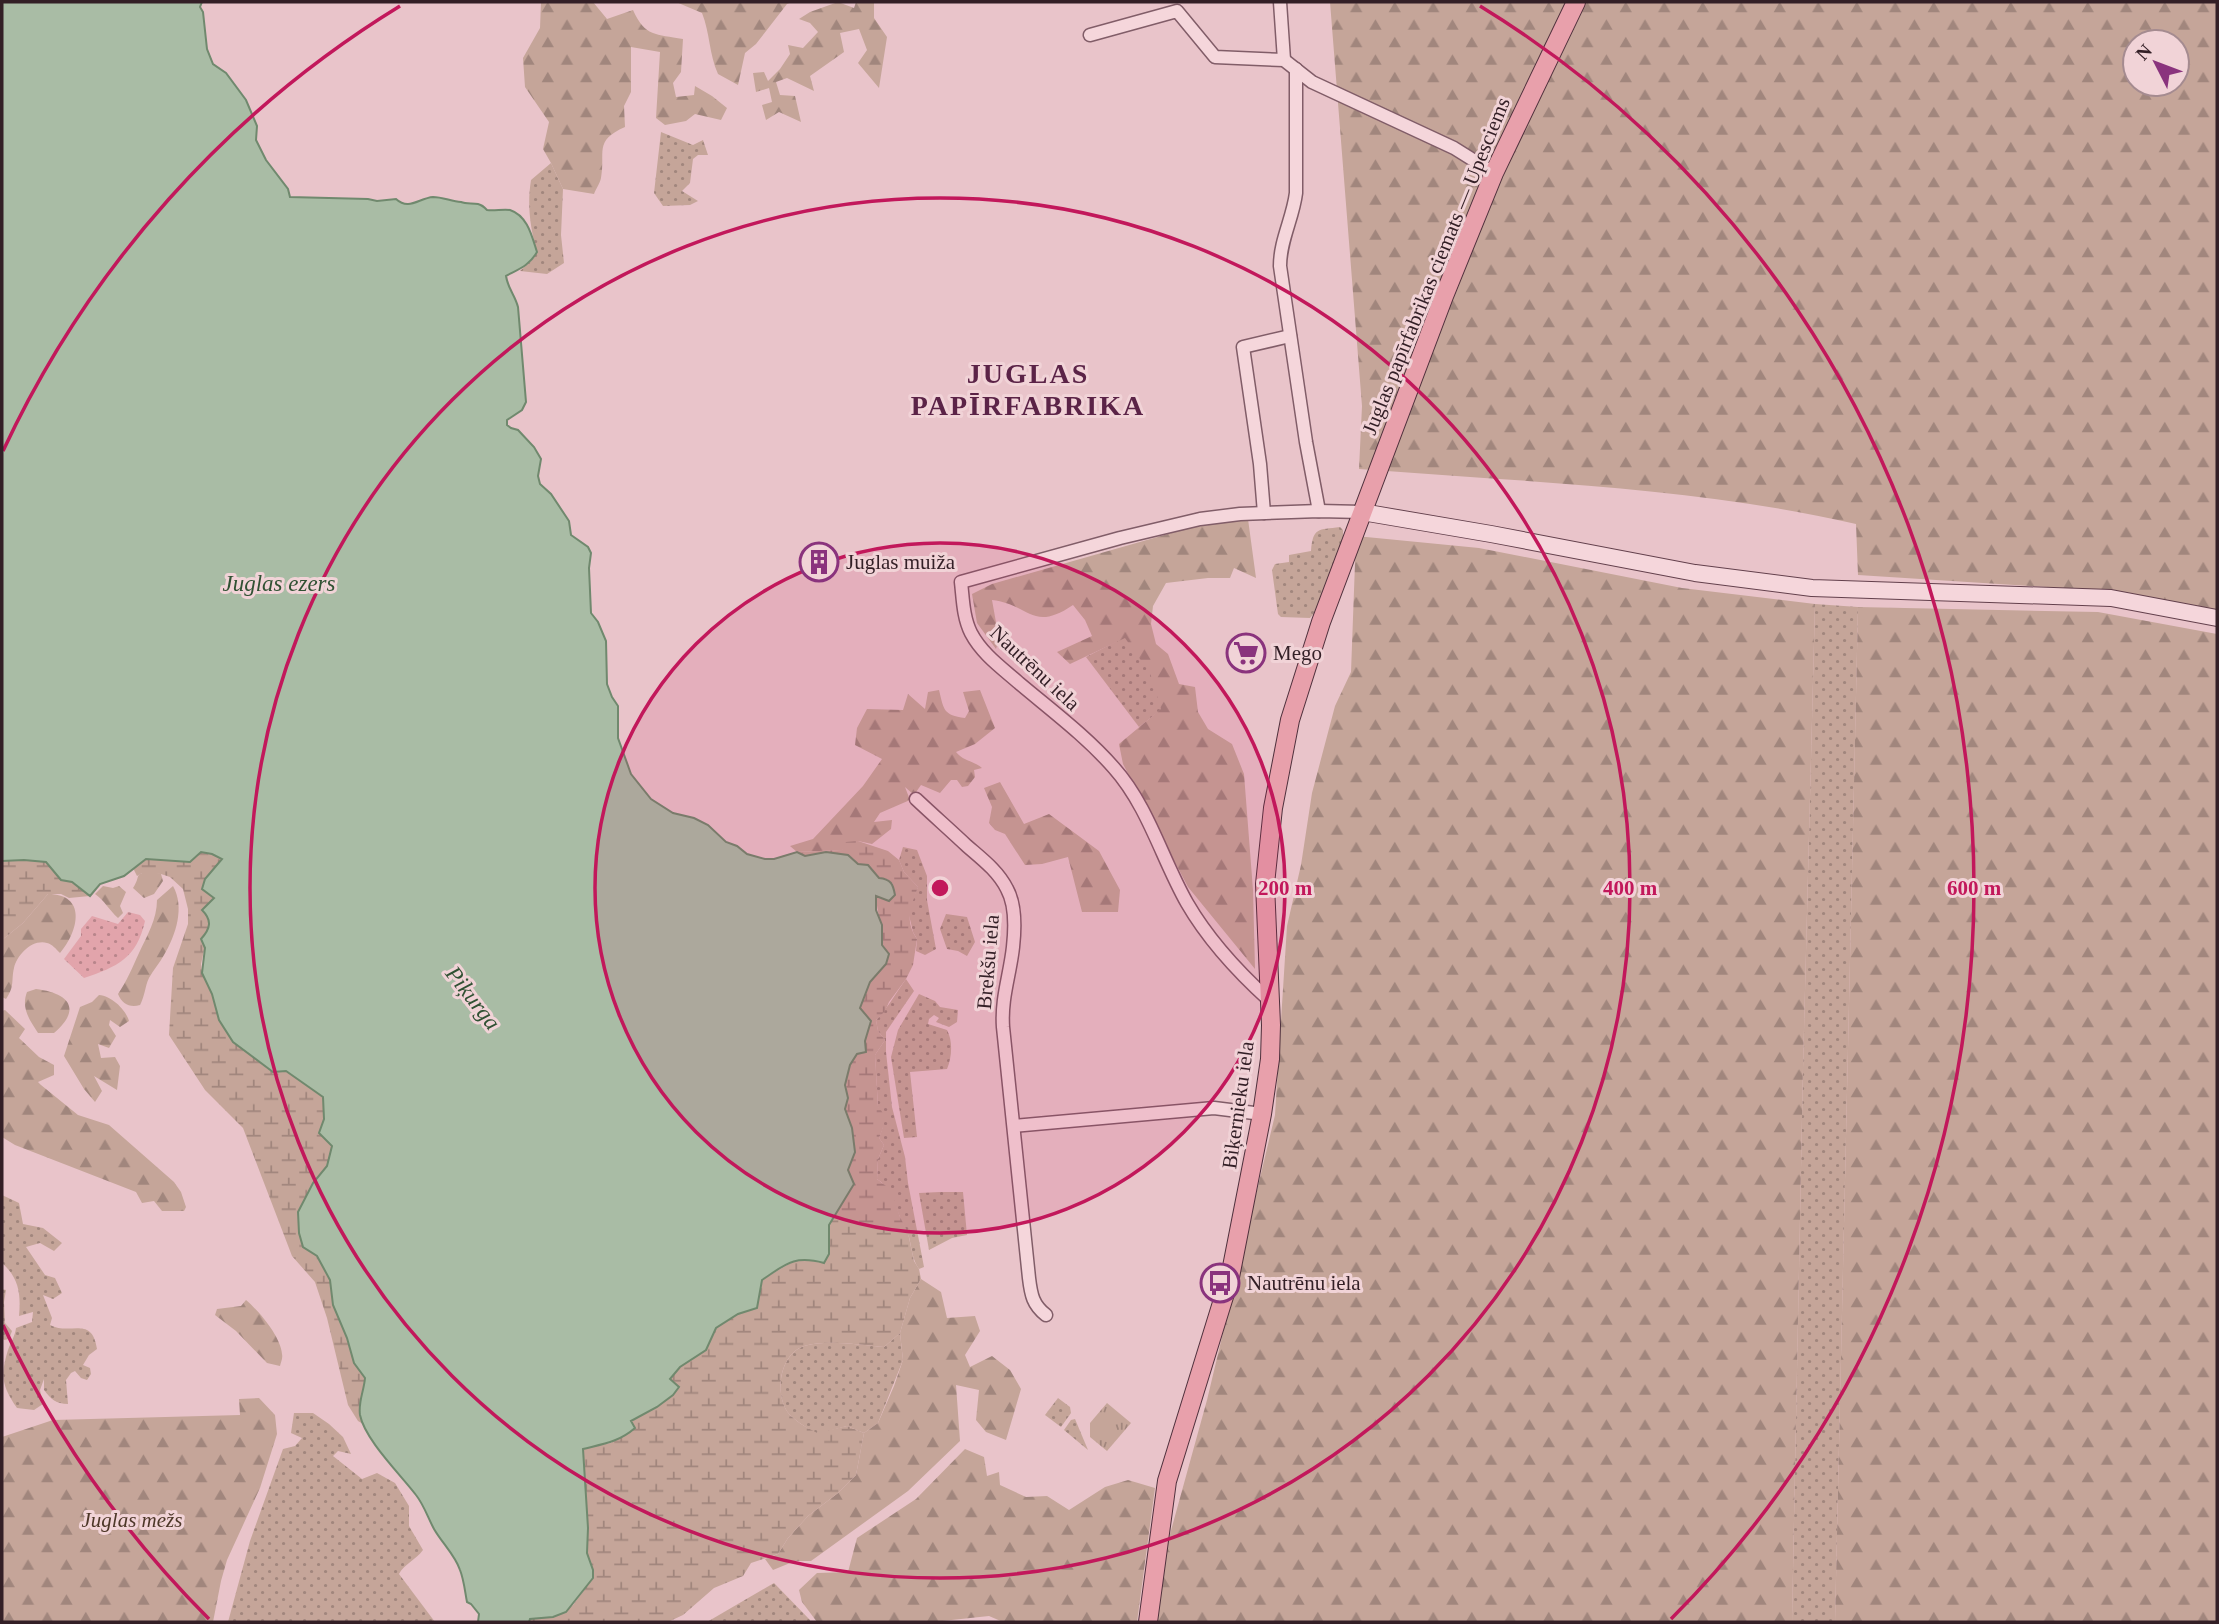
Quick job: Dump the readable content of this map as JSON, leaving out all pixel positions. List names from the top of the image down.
{
  "streets": {
    "main road": ["Juglas papīrfabrikas ciemats — Upesciems", "Biķernieku iela"],
    "street": ["Nautrēnu iela", "Brekšu iela"]
  },
  "crossings": [
    ["Juglas papīrfabrikas ciemats — Upesciems", "Nautrēnu iela"],
    ["Juglas papīrfabrikas ciemats — Upesciems", "Biķernieku iela"],
    ["Nautrēnu iela", "Biķernieku iela"]
  ],
  "districts": ["JUGLAS PAPĪRFABRIKA"],
  "water": ["Juglas ezers", "Piķurga"],
  "parks": ["Juglas mežs"],
  "places": {
    "building": ["Juglas muiža"],
    "supermarket": ["Mego"],
    "bus stop": ["Nautrēnu iela"]
  },
  "north": "top left",
  "rings": ["200 m", "400 m", "600 m"]
}
